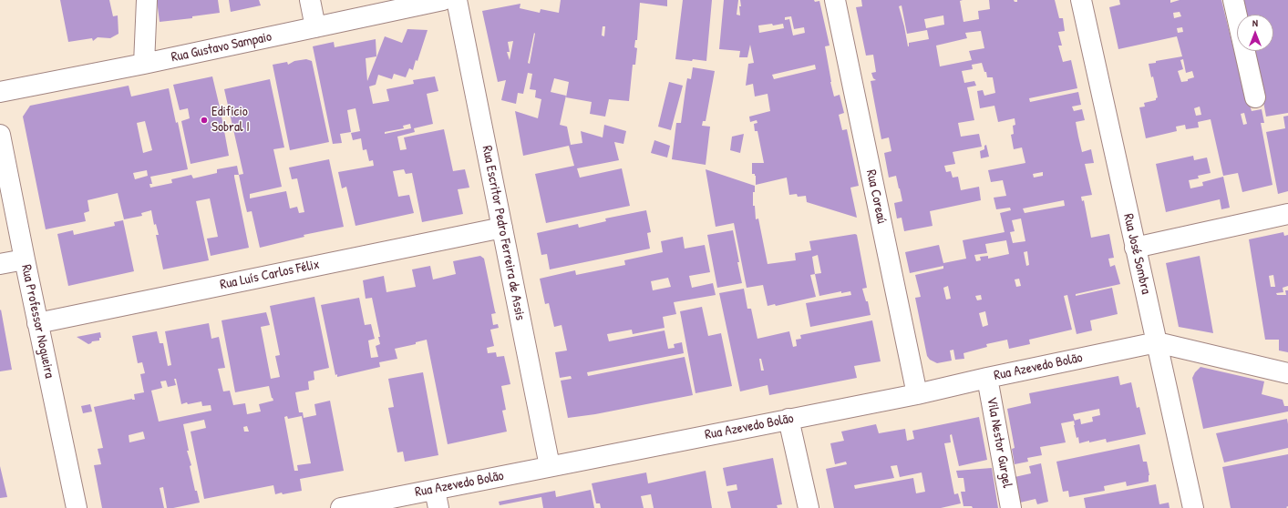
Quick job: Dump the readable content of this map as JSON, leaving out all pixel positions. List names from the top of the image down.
{
  "streets": {
    "street": [
      "Rua Gustavo Sampaio",
      "Rua Coreaú",
      "Rua Escritor Pedro Ferreira de Assis",
      "Rua José Sombra",
      "Rua Luís Carlos Félix",
      "Rua Professor Nogueira",
      "Rua Azevedo Bolão",
      "Vila Nestor Gurgel"
    ]
  },
  "crossings": [
    ["Rua Coreaú", "Rua Azevedo Bolão"],
    ["Rua Escritor Pedro Ferreira de Assis", "Rua Luís Carlos Félix"],
    ["Rua Escritor Pedro Ferreira de Assis", "Rua Azevedo Bolão"],
    ["Rua José Sombra", "Rua Azevedo Bolão"],
    ["Rua Luís Carlos Félix", "Rua Professor Nogueira"],
    ["Rua Azevedo Bolão", "Vila Nestor Gurgel"]
  ],
  "places": ["Edifício Sobral I"],
  "north": "top"
}
